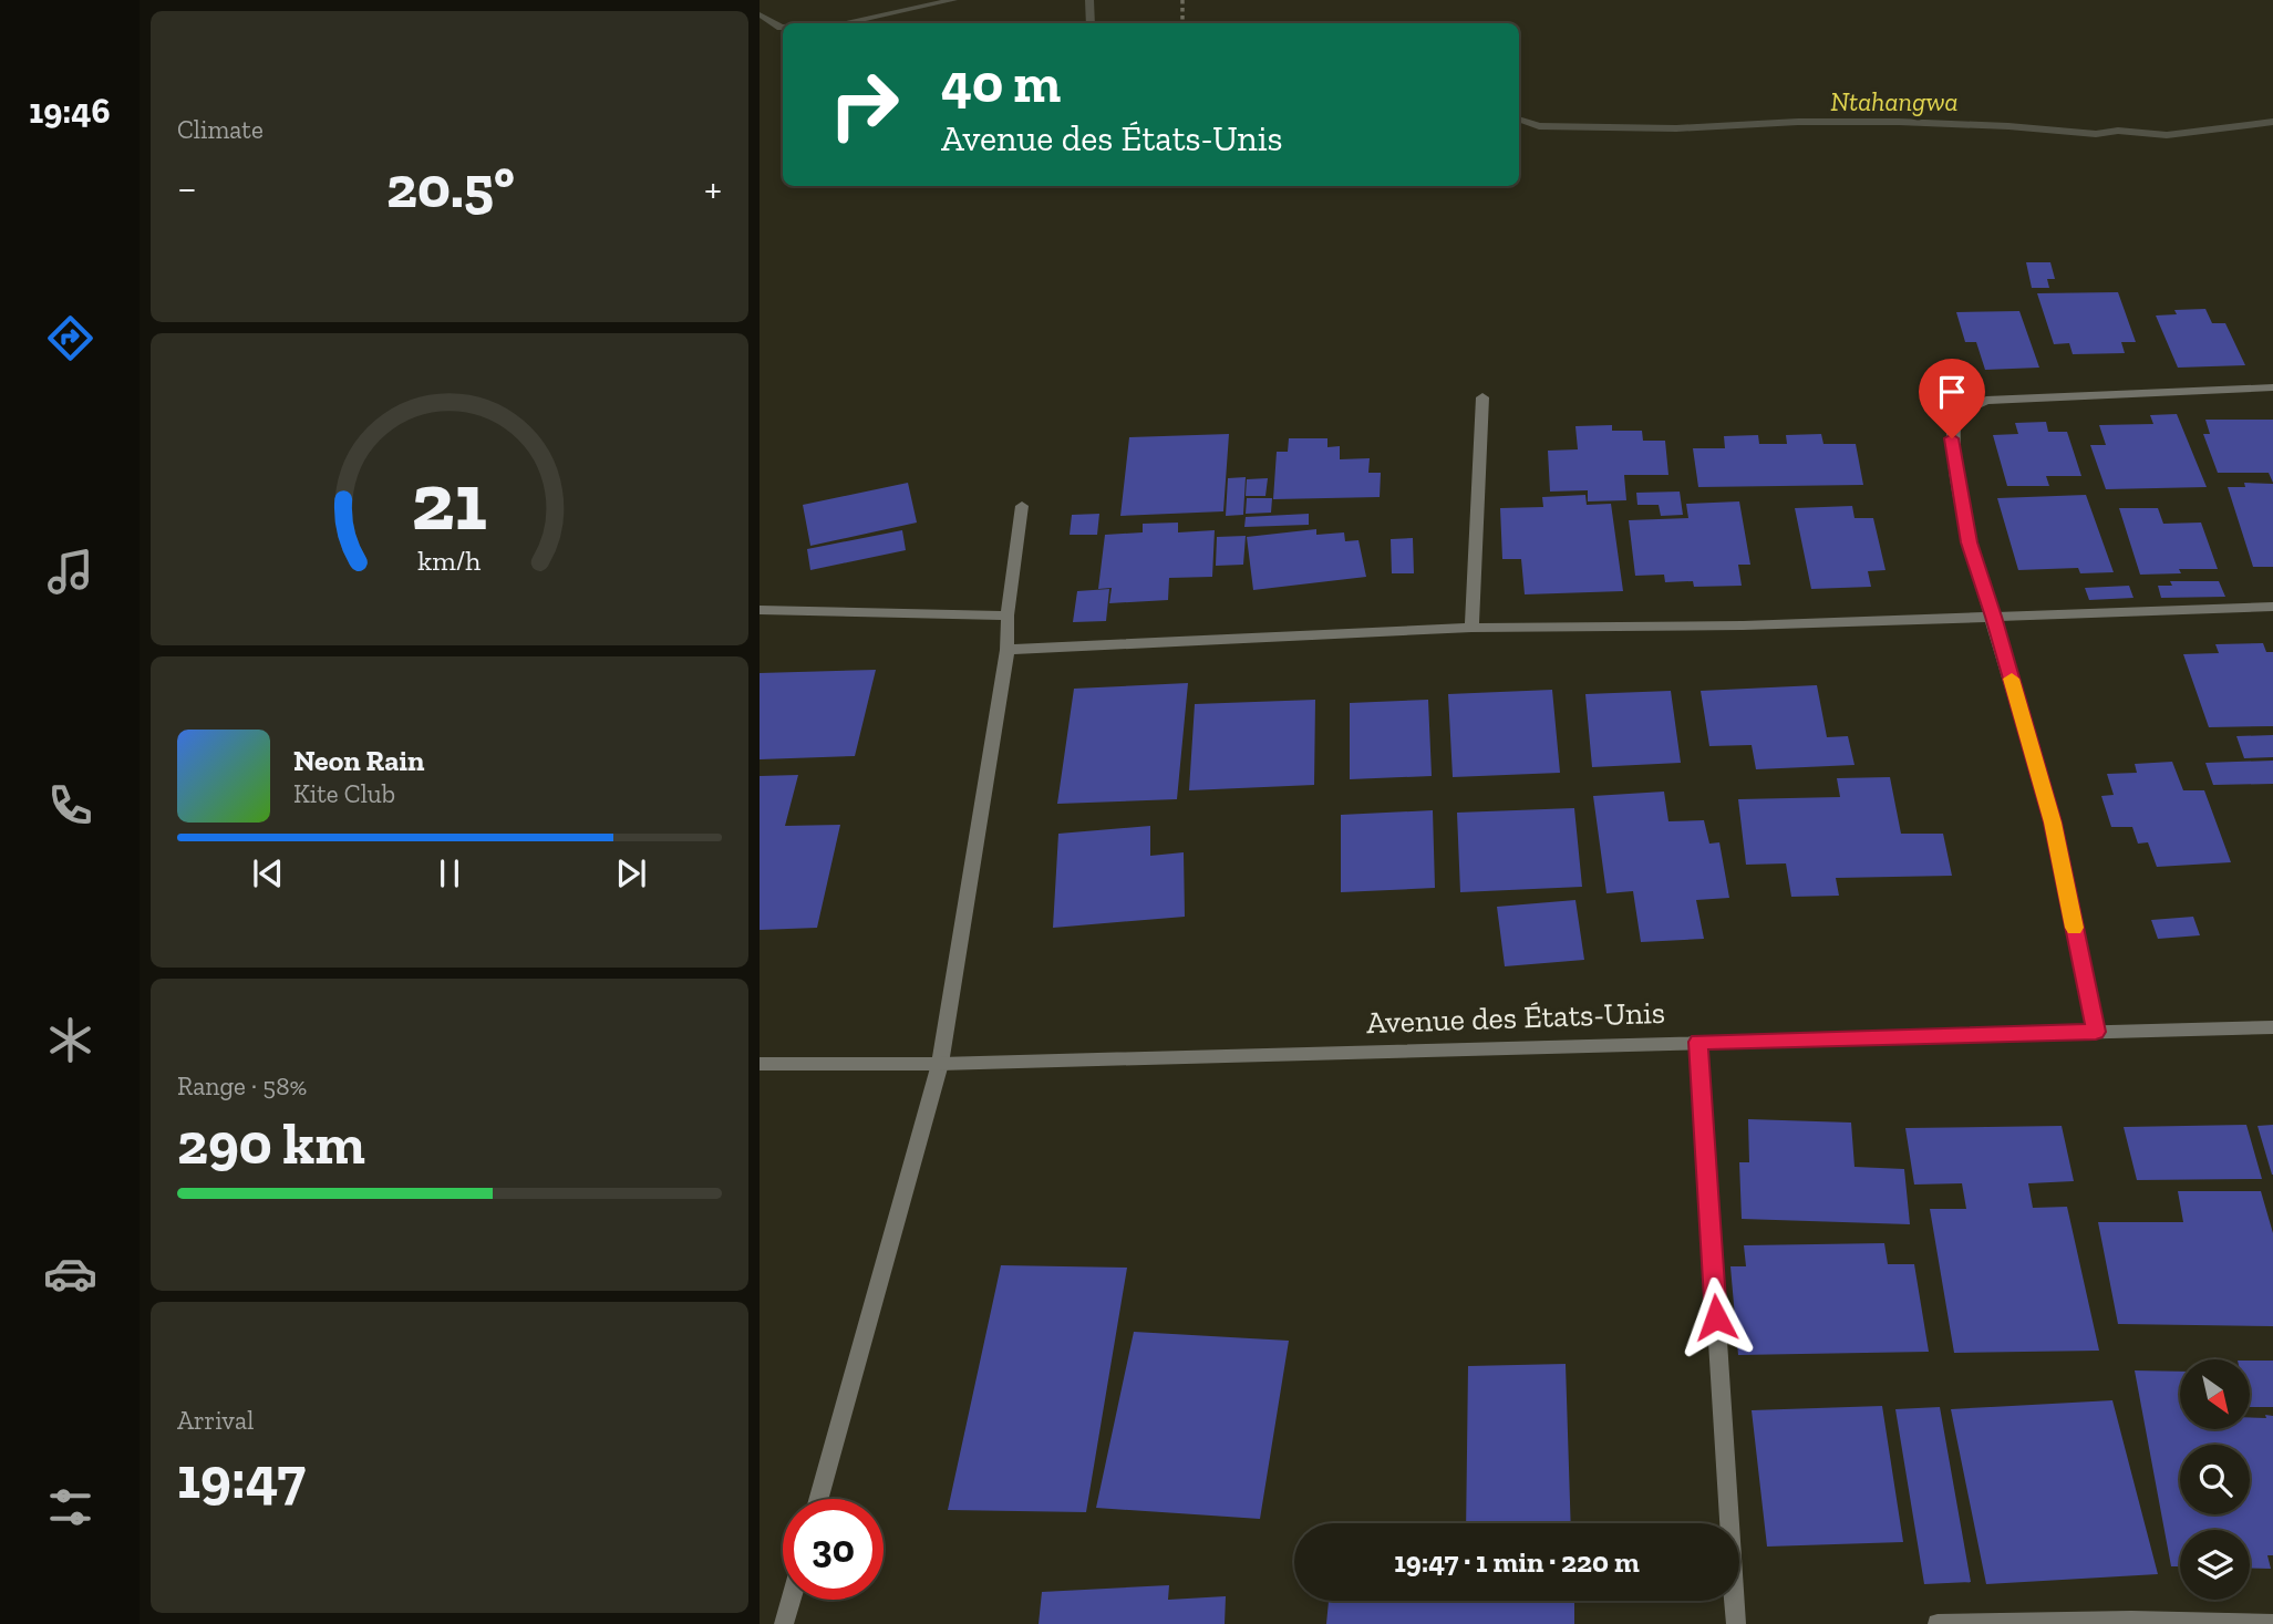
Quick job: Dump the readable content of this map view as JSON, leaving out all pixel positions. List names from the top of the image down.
{
  "streets": {
    "street": ["Avenue des États-Unis"]
  },
  "water": ["Ntahangwa"],
  "north": "bottom right",
  "page": {
    "tabs": "19:46",
    "tile": [
      "Climate",
      ["Range · 58%", "290 km"],
      ["Arrival", "19:47"]
    ],
    "turn": ["40 m", "Avenue des États-Unis"],
    "heat": ["−", "20.5°", "+"],
    "song": ["Neon Rain", "Kite Club"],
    "limit": "30",
    "trip": "19:47 · 1 min · 220 m",
    "gauge": ["21", "km/h"]
  }
}
